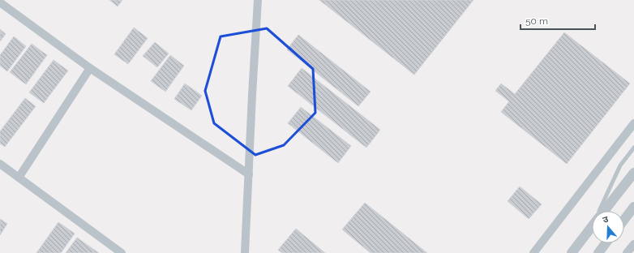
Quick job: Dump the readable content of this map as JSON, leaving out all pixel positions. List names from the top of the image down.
{
  "scale_bar": "50 m",
  "north": "top"
}
